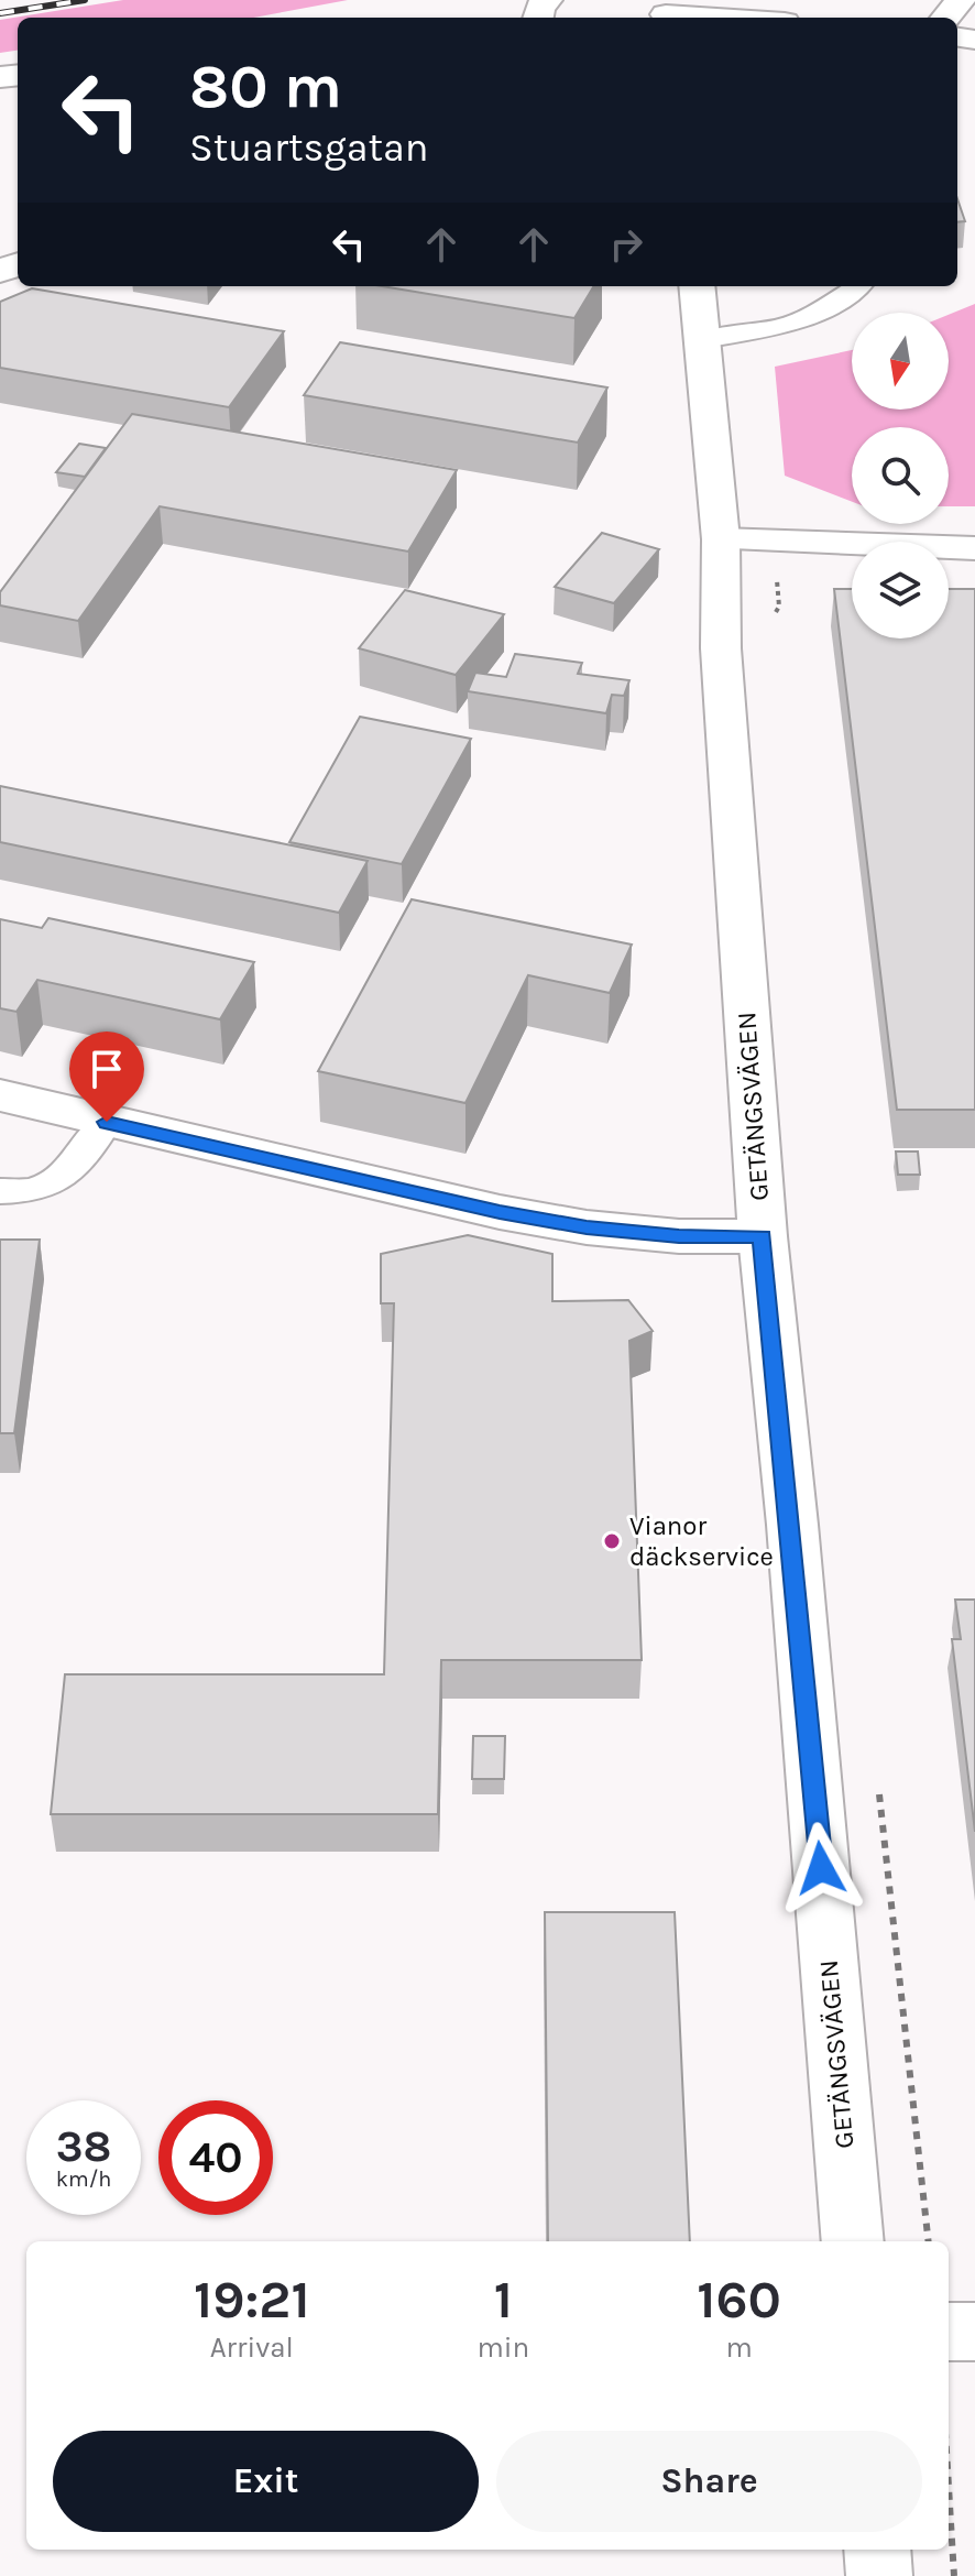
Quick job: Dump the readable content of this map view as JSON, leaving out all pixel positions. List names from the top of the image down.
{
  "streets": {
    "street": ["GETÄNGSVÄGEN"]
  },
  "places": ["Vianor däckservice"],
  "north": "bottom",
  "page": {
    "turn": ["80 m", "Stuartsgatan"],
    "speed": "38 km/h",
    "limit": "40",
    "eta": [
      "19:21",
      "Arrival",
      "1",
      "min",
      "160",
      "m"
    ],
    "buttons": ["Exit", "Share"]
  }
}
